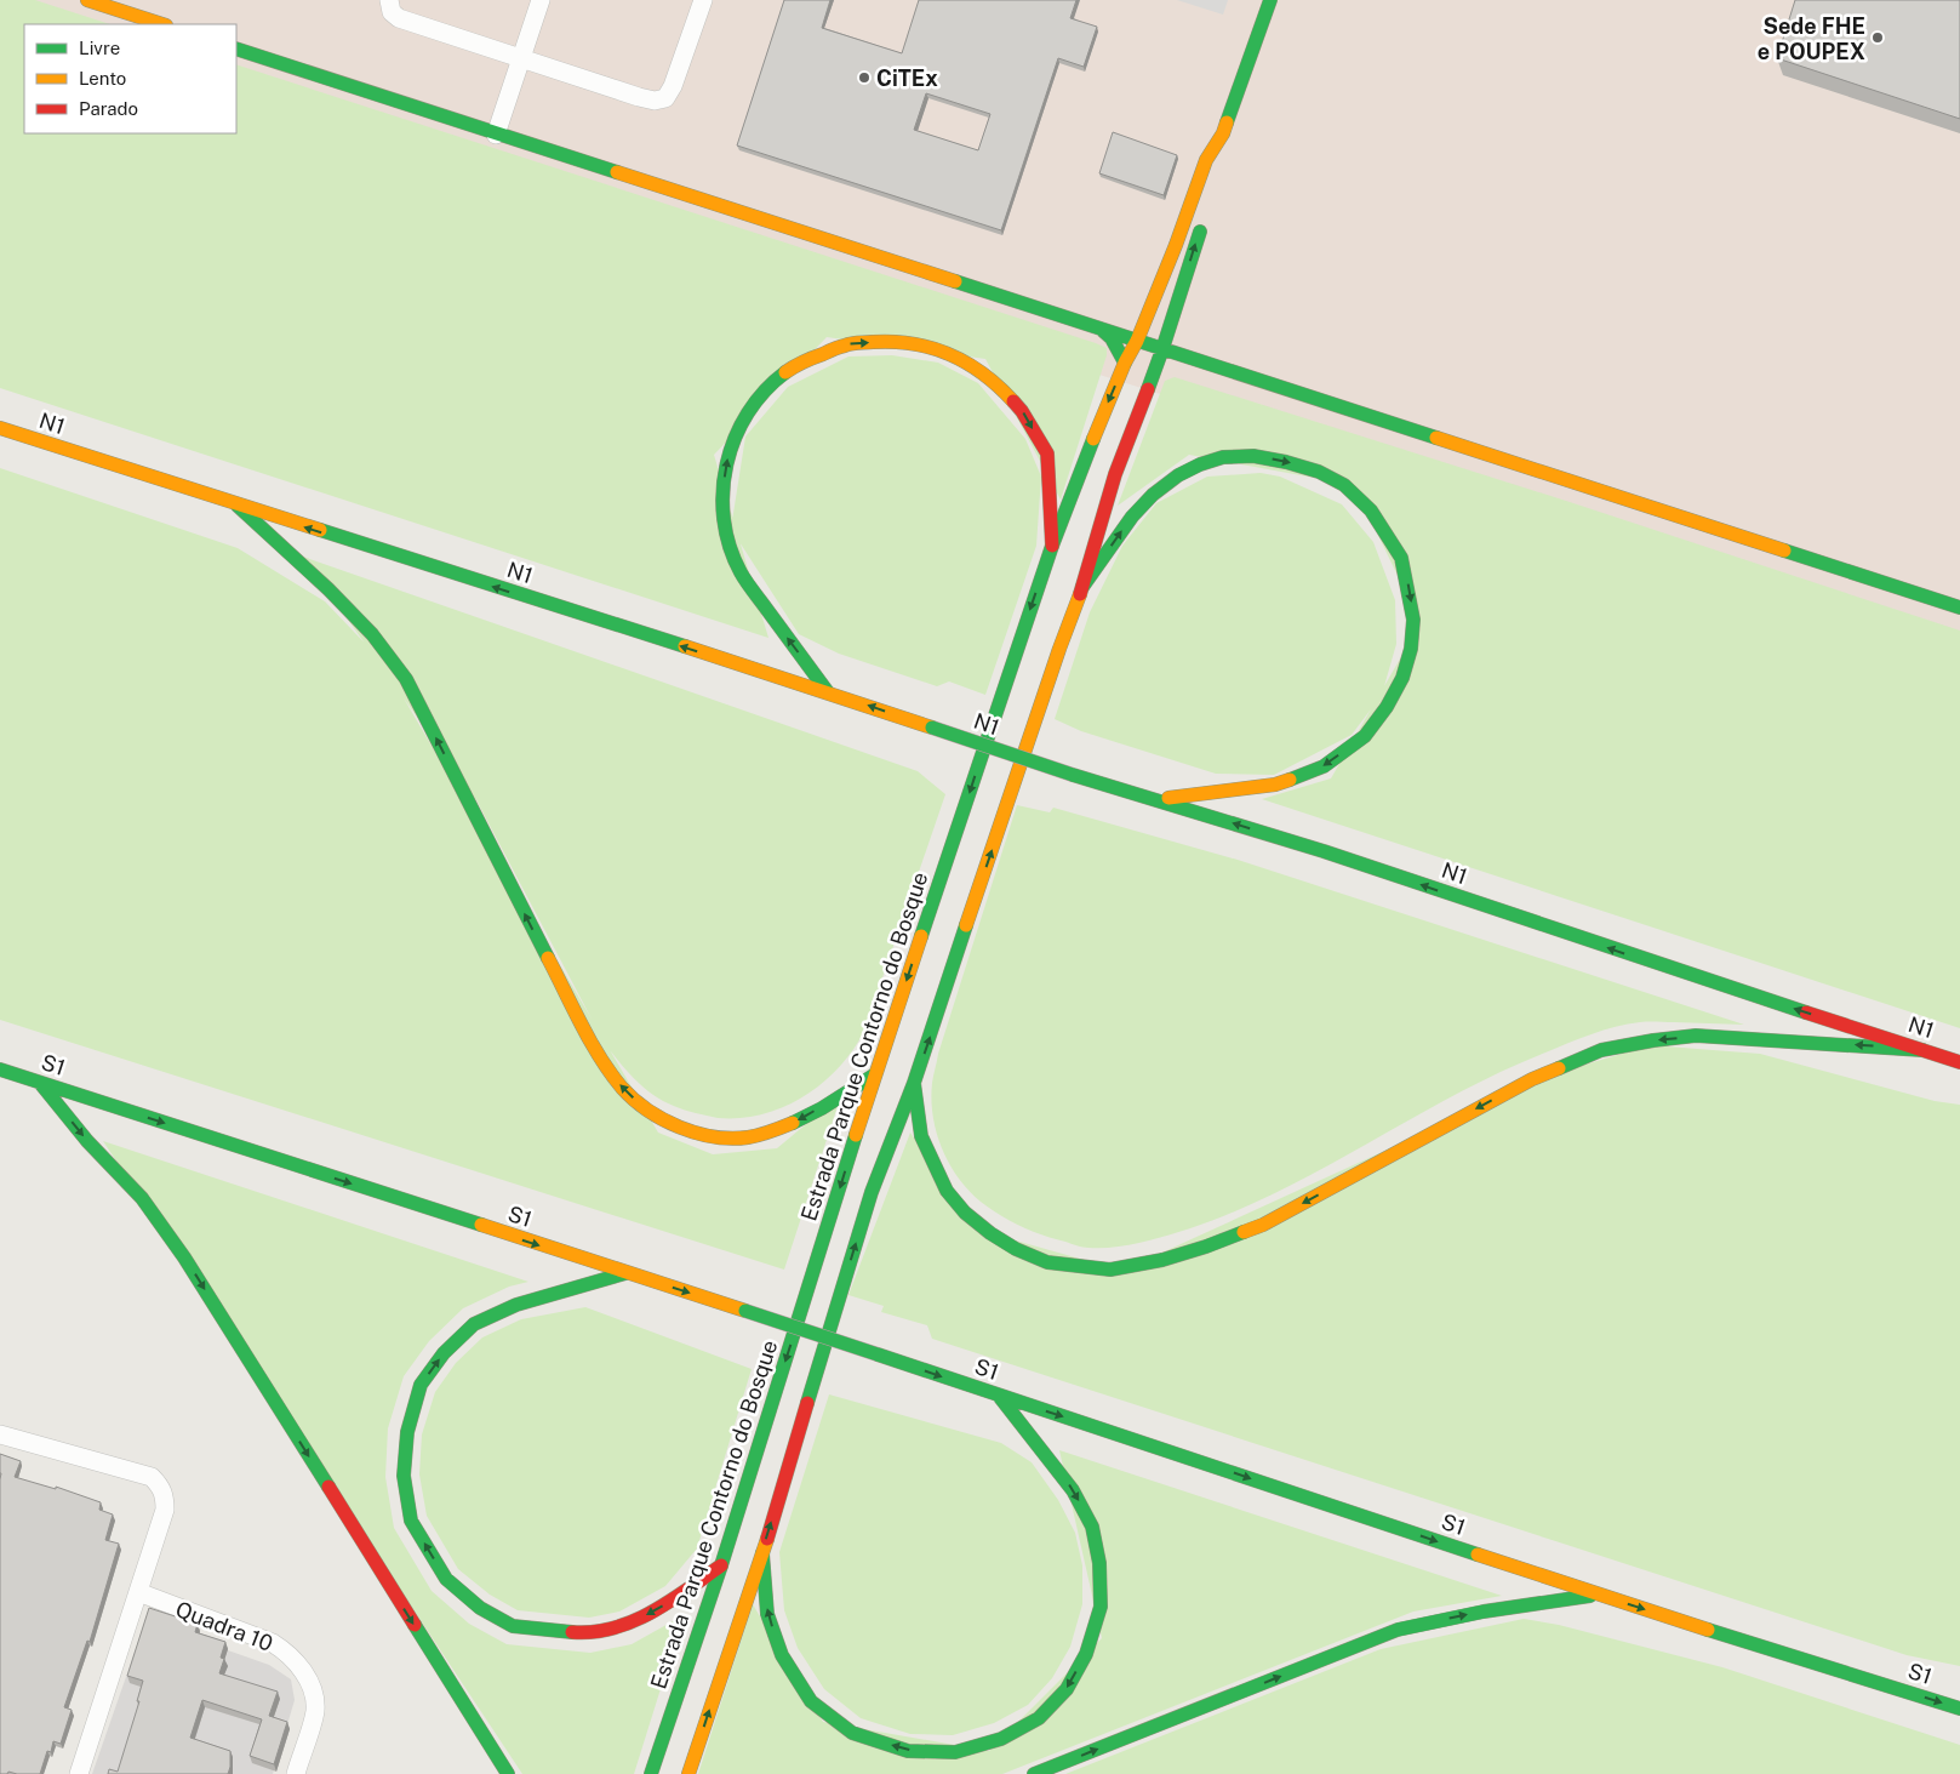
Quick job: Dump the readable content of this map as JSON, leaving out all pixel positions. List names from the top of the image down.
{
  "streets": {
    "main road": ["N1", "Estrada Parque Contorno do Bosque", "S1"],
    "street": ["Quadra 10"]
  },
  "one_way": ["N1", "S1"],
  "places": ["Sede FHE e POUPEX", "CiTEx"],
  "legend": ["Livre", "Lento", "Parado"]
}
